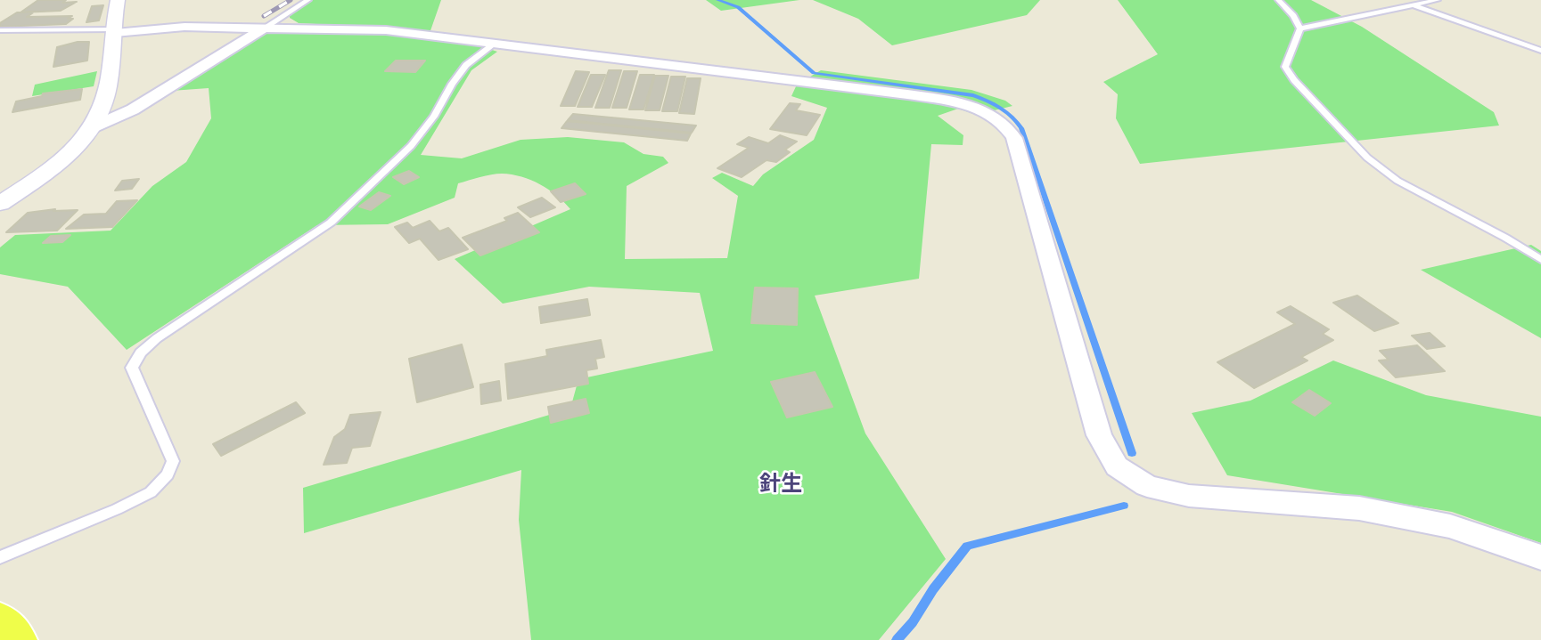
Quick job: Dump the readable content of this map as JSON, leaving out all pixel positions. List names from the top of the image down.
{
  "districts": ["針生"]
}
